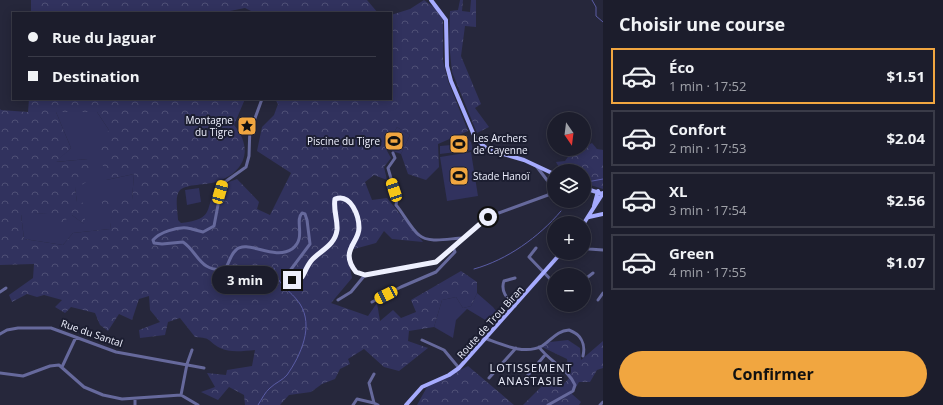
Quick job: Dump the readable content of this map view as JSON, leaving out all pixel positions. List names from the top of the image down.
{
  "streets": {
    "main road": ["Route de Trou Biran"],
    "street": ["Rue du Santal"]
  },
  "districts": ["LOTISSEMENT ANASTASIE"],
  "places": {
    "place": ["Montagne du Tigre"],
    "sports": ["Piscine du Tigre", "Les Archers de Cayenne", "Stade Hanoï"]
  },
  "north": "bottom",
  "page": {
    "heading": "Choisir une course",
    "banner": ["Rue du Jaguar", "Destination"],
    "list": [
      {
        "name": "Éco",
        "note": "1 min · 17:52",
        "value": "$1.51"
      },
      {
        "name": "Confort",
        "note": "2 min · 17:53",
        "value": "$2.04"
      },
      {
        "name": "XL",
        "note": "3 min · 17:54",
        "value": "$2.56"
      },
      {
        "name": "Green",
        "note": "4 min · 17:55",
        "value": "$1.07"
      }
    ],
    "map_buttons": ["+", "−"],
    "bubble": "3 min",
    "buttons": "Confirmer"
  }
}
